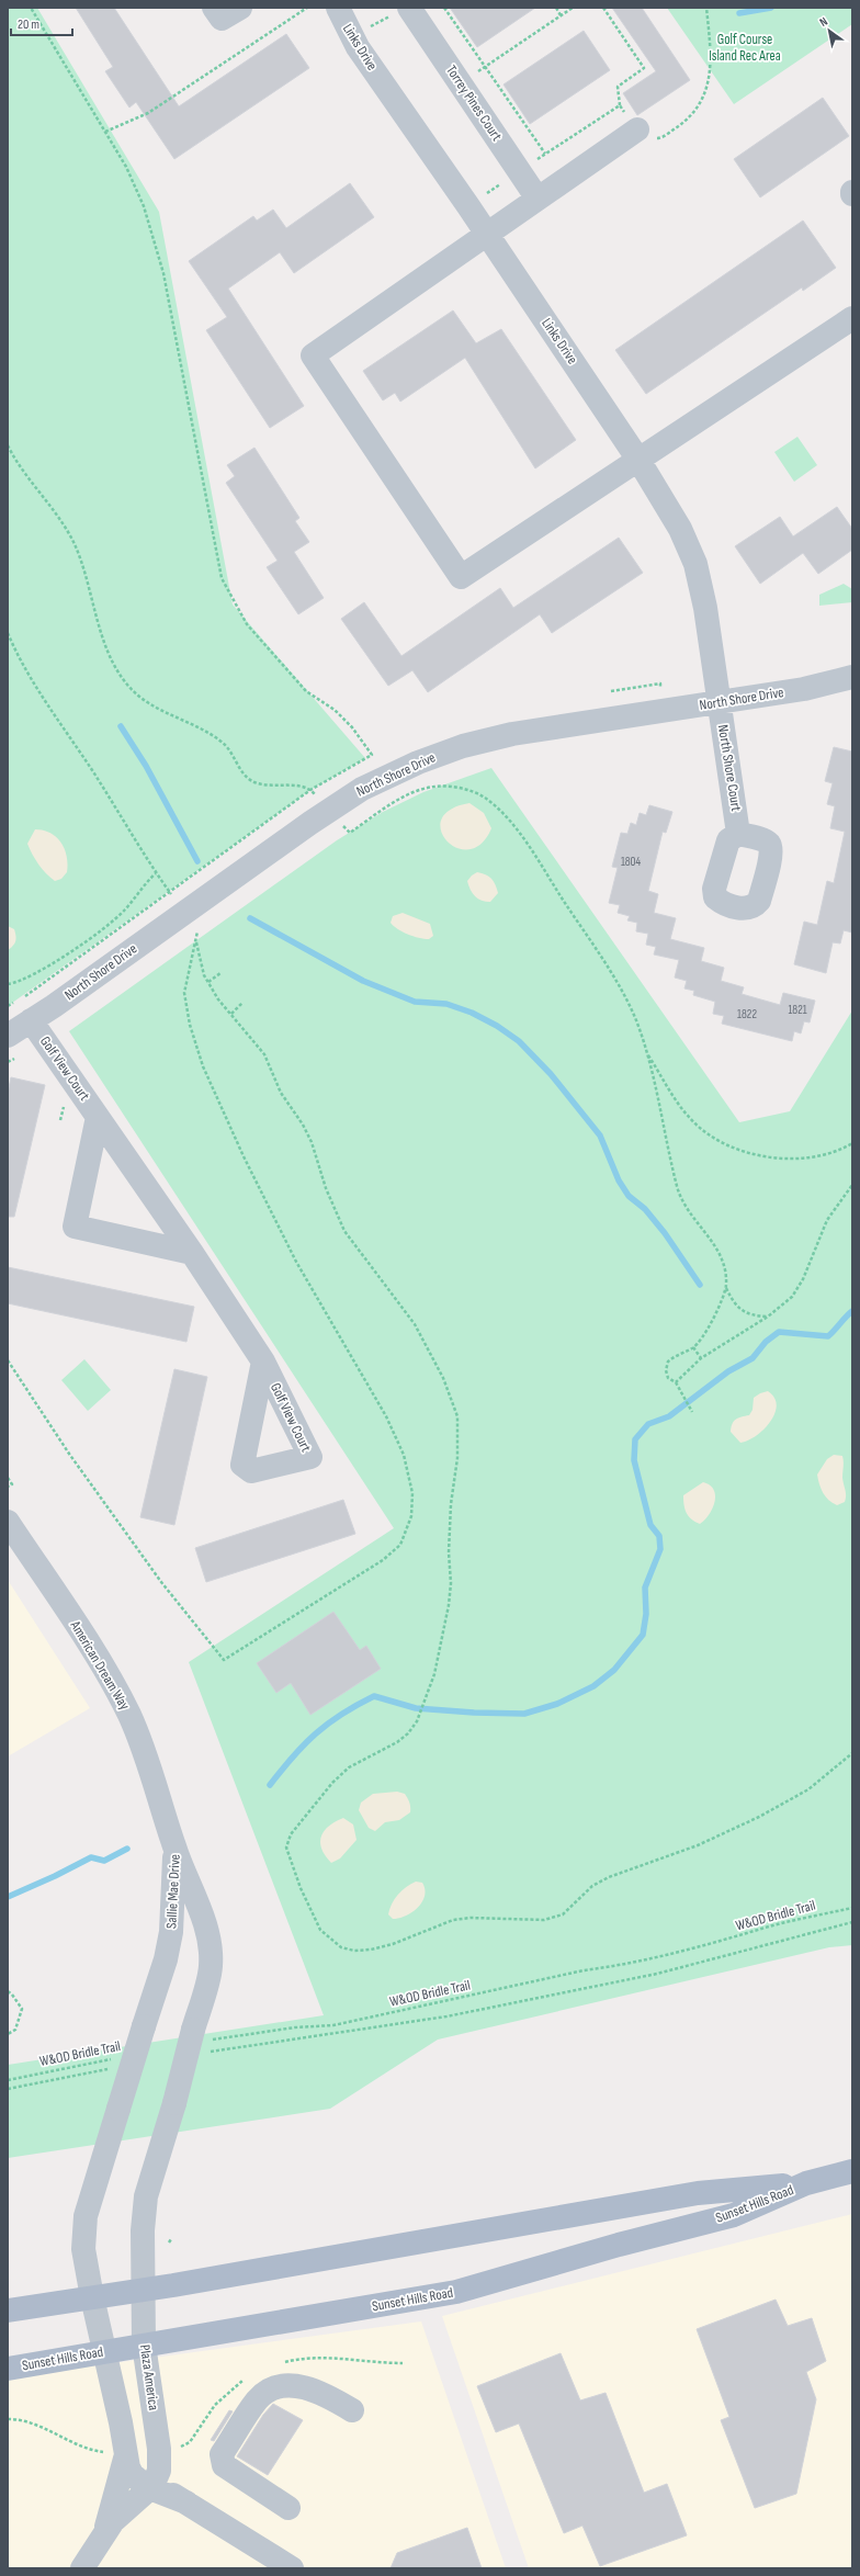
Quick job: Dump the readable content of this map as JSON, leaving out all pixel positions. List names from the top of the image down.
{
  "streets": {
    "main road": ["Sunset Hills Road"],
    "street": [
      "Links Drive",
      "Torrey Pines Court",
      "North Shore Drive",
      "North Shore Court",
      "Golf View Court",
      "American Dream Way",
      "Sallie Mae Drive",
      "Plaza America"
    ],
    "path": ["W&OD Bridle Trail"]
  },
  "crossings": [
    ["Links Drive", "North Shore Drive"],
    ["Links Drive", "North Shore Court"],
    ["North Shore Drive", "North Shore Court"],
    ["North Shore Drive", "Golf View Court"],
    ["American Dream Way", "Sallie Mae Drive"],
    ["Sallie Mae Drive", "W&OD Bridle Trail"],
    ["Sallie Mae Drive", "Sunset Hills Road"],
    ["Sallie Mae Drive", "Plaza America"],
    ["Sunset Hills Road", "Plaza America"]
  ],
  "parks": ["Golf Course Island Rec Area"],
  "house_numbers": ["1804", "1821", "1822"],
  "scale_bar": "20 m",
  "north": "top left"
}
